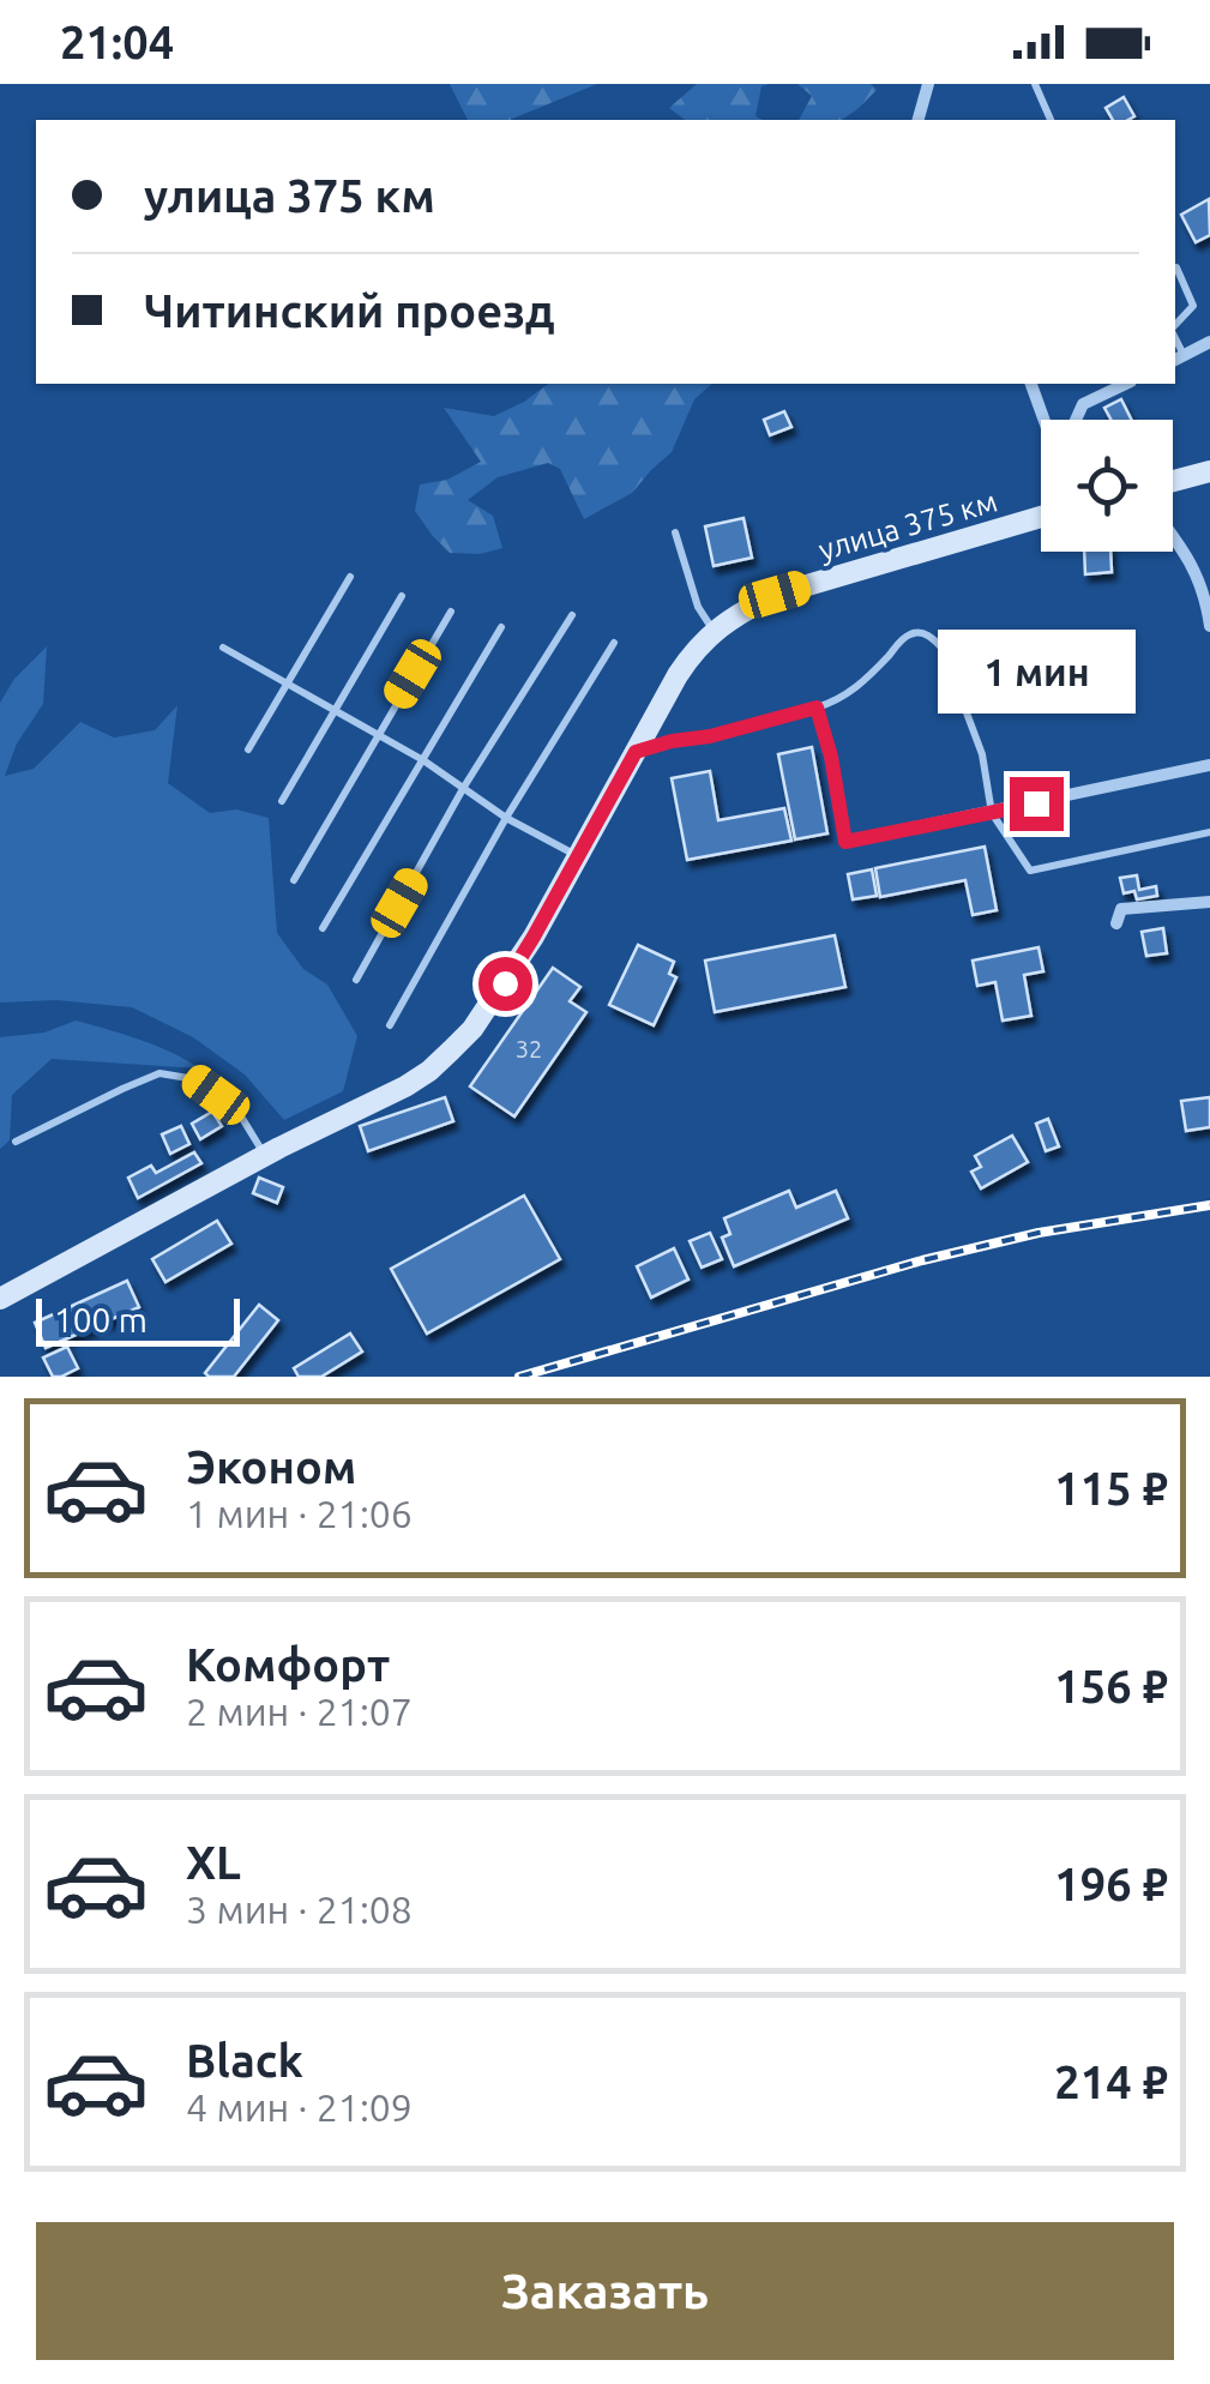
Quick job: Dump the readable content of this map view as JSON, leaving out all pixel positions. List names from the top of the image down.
{
  "streets": {
    "main road": ["улица 375 км"]
  },
  "house_numbers": ["32"],
  "scale_bar": "100 m",
  "page": {
    "status": "21:04",
    "banner": ["улица 375 км", "Читинский проезд"],
    "bubble": "1 мин",
    "scale": "100 m",
    "list": [
      {
        "name": "Эконом",
        "note": "1 мин · 21:06",
        "value": "115 ₽"
      },
      {
        "name": "Комфорт",
        "note": "2 мин · 21:07",
        "value": "156 ₽"
      },
      {
        "name": "XL",
        "note": "3 мин · 21:08",
        "value": "196 ₽"
      },
      {
        "name": "Black",
        "note": "4 мин · 21:09",
        "value": "214 ₽"
      }
    ],
    "buttons": "Заказать"
  }
}
